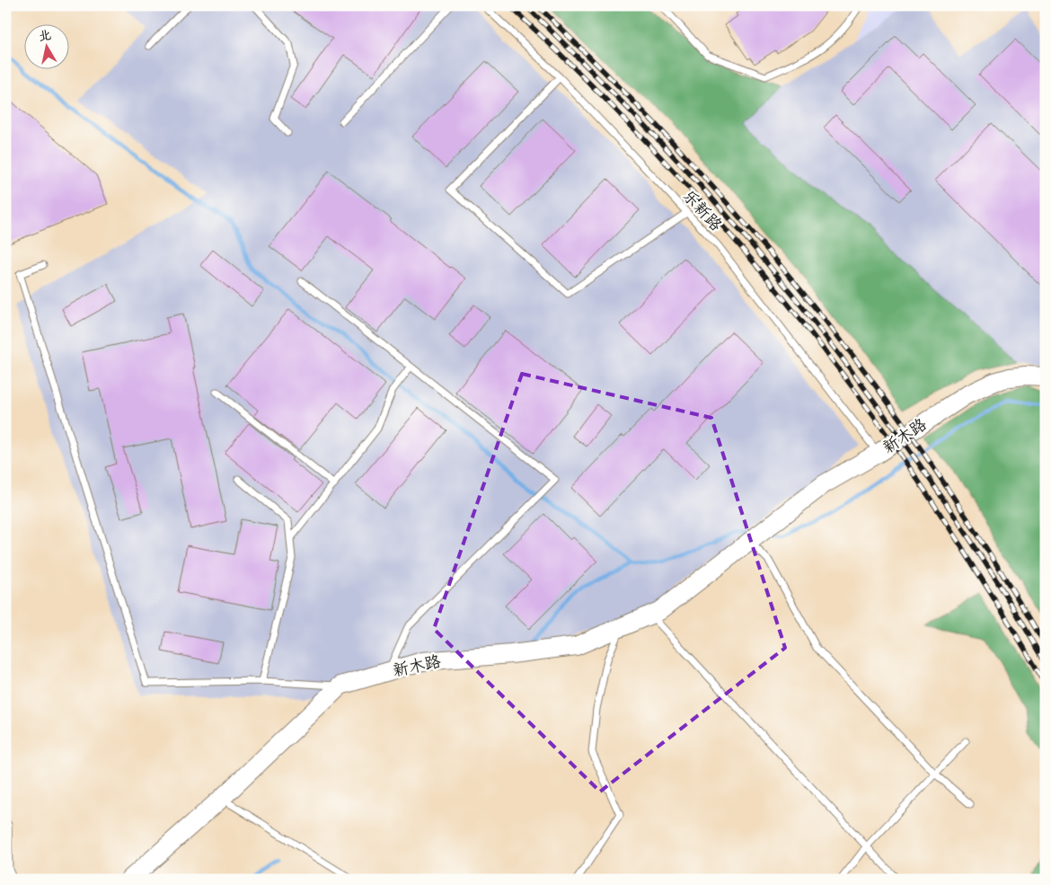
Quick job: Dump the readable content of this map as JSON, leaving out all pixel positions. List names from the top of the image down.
{
  "streets": {
    "street": ["新木路"],
    "lane": ["乐新路"]
  },
  "crossings": [
    ["乐新路", "新木路"]
  ],
  "north": "top"
}
